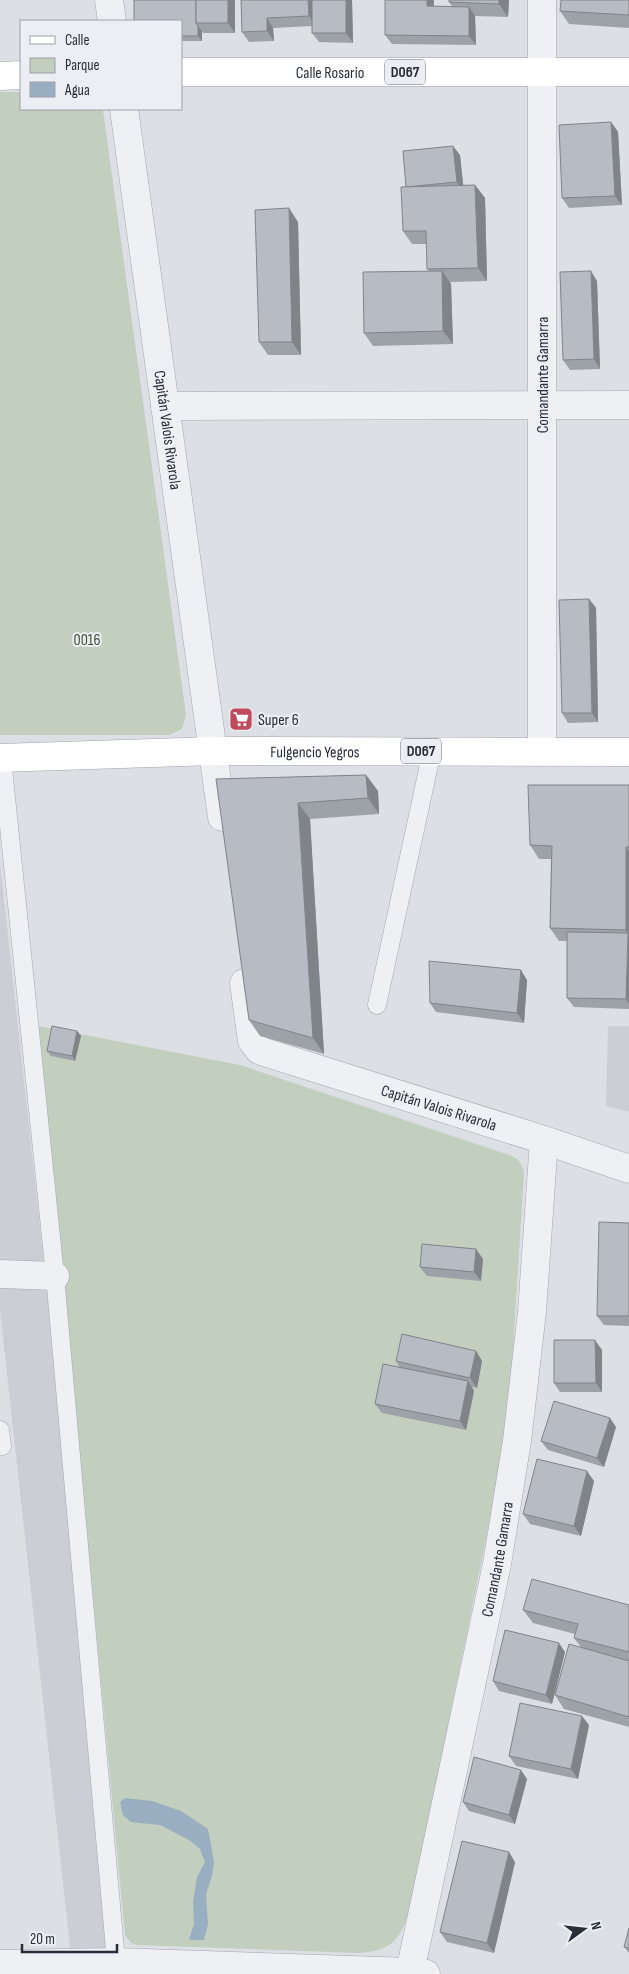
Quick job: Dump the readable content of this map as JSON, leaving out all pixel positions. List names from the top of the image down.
{
  "streets": {
    "main road": ["Calle Rosario", "D067", "Fulgencio Yegros"],
    "street": ["Comandante Gamarra", "Capitán Valois Rivarola"]
  },
  "crossings": [
    ["Calle Rosario", "Comandante Gamarra"],
    ["Comandante Gamarra", "Capitán Valois Rivarola"],
    ["Comandante Gamarra", "Fulgencio Yegros"],
    ["Capitán Valois Rivarola", "Fulgencio Yegros"]
  ],
  "parks": ["0016"],
  "places": {
    "supermarket": ["Super 6"]
  },
  "legend": ["Calle", "Parque", "Agua"],
  "scale_bar": "20 m",
  "north": "right"
}
